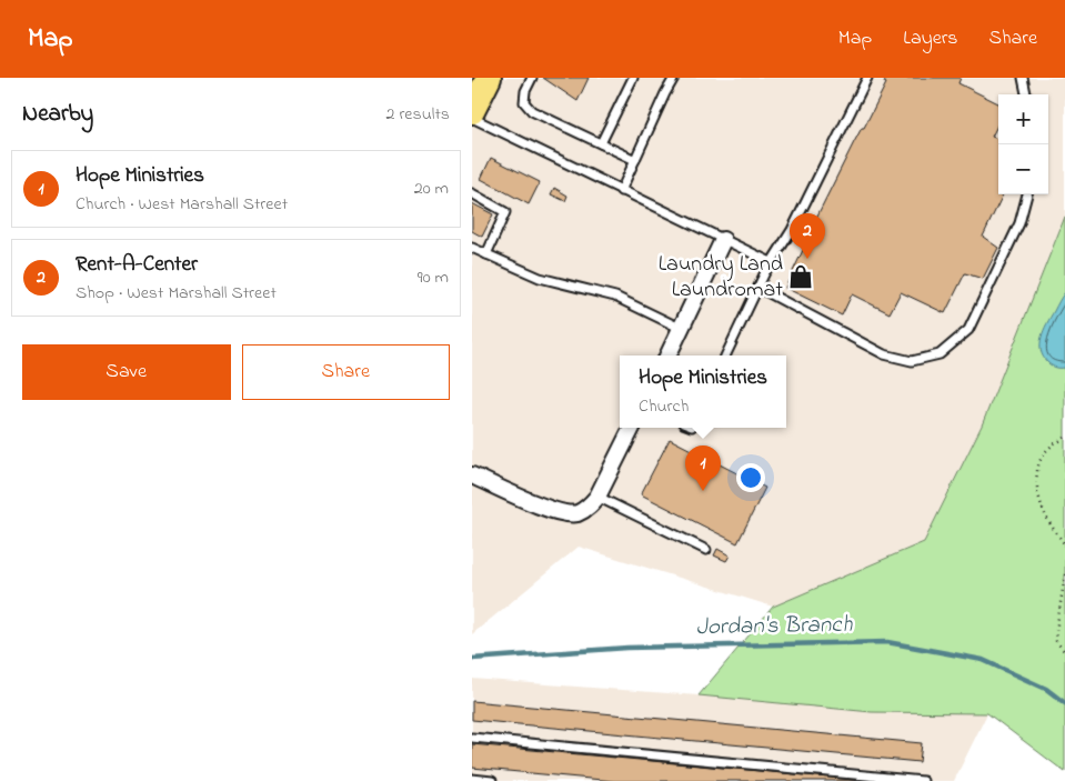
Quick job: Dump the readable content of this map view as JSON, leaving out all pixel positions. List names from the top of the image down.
{
  "water": ["Jordan's Branch"],
  "places": {
    "shop": ["Laundry Land Laundromat"]
  },
  "page": {
    "header": "Map",
    "nav": ["Map", "Layers", "Share"],
    "heading": ["Nearby", "2 results"],
    "map_buttons": ["+", "−"],
    "list": [
      {
        "mark": "1",
        "name": "Hope Ministries",
        "note": "Church · West Marshall Street",
        "value": "20 m"
      },
      {
        "mark": "2",
        "name": "Rent-A-Center",
        "note": "Shop · West Marshall Street",
        "value": "90 m"
      }
    ],
    "pins": ["2", "1"],
    "buttons": ["Save", "Share"],
    "popup": ["Hope Ministries", "Church"]
  }
}
